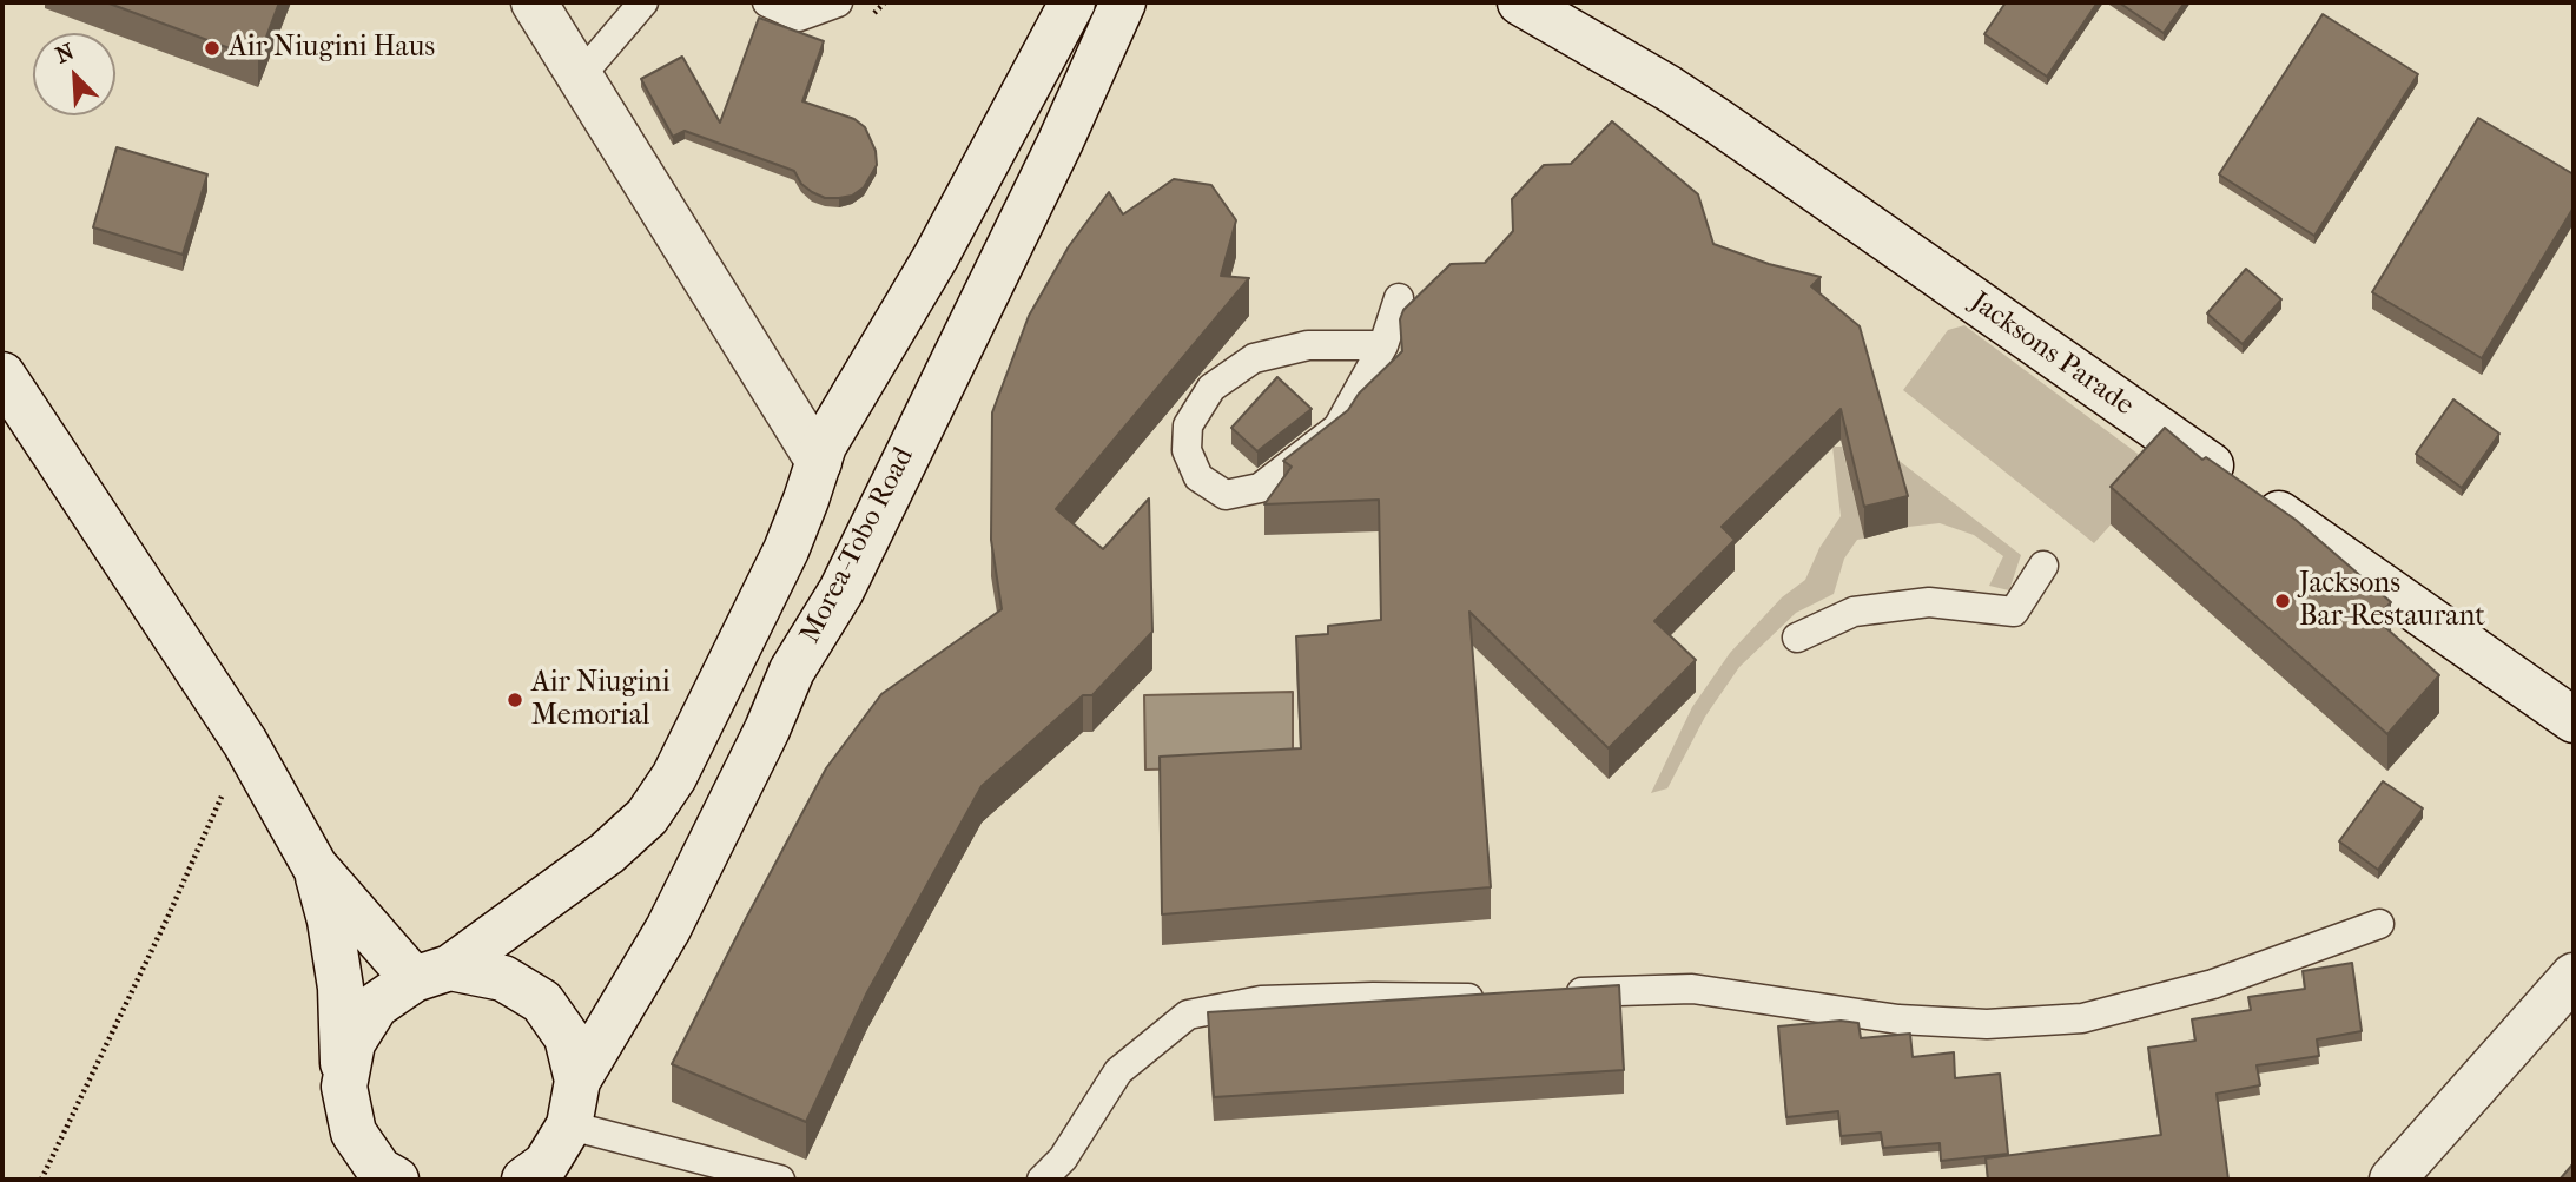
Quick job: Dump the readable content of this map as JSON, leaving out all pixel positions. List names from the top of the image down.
{
  "streets": {
    "street": ["Jacksons Parade", "Morea-Tobo Road"]
  },
  "places": ["Air Niugini Haus", "Jacksons Bar-Restaurant", "Air Niugini Memorial"],
  "north": "top left"
}
